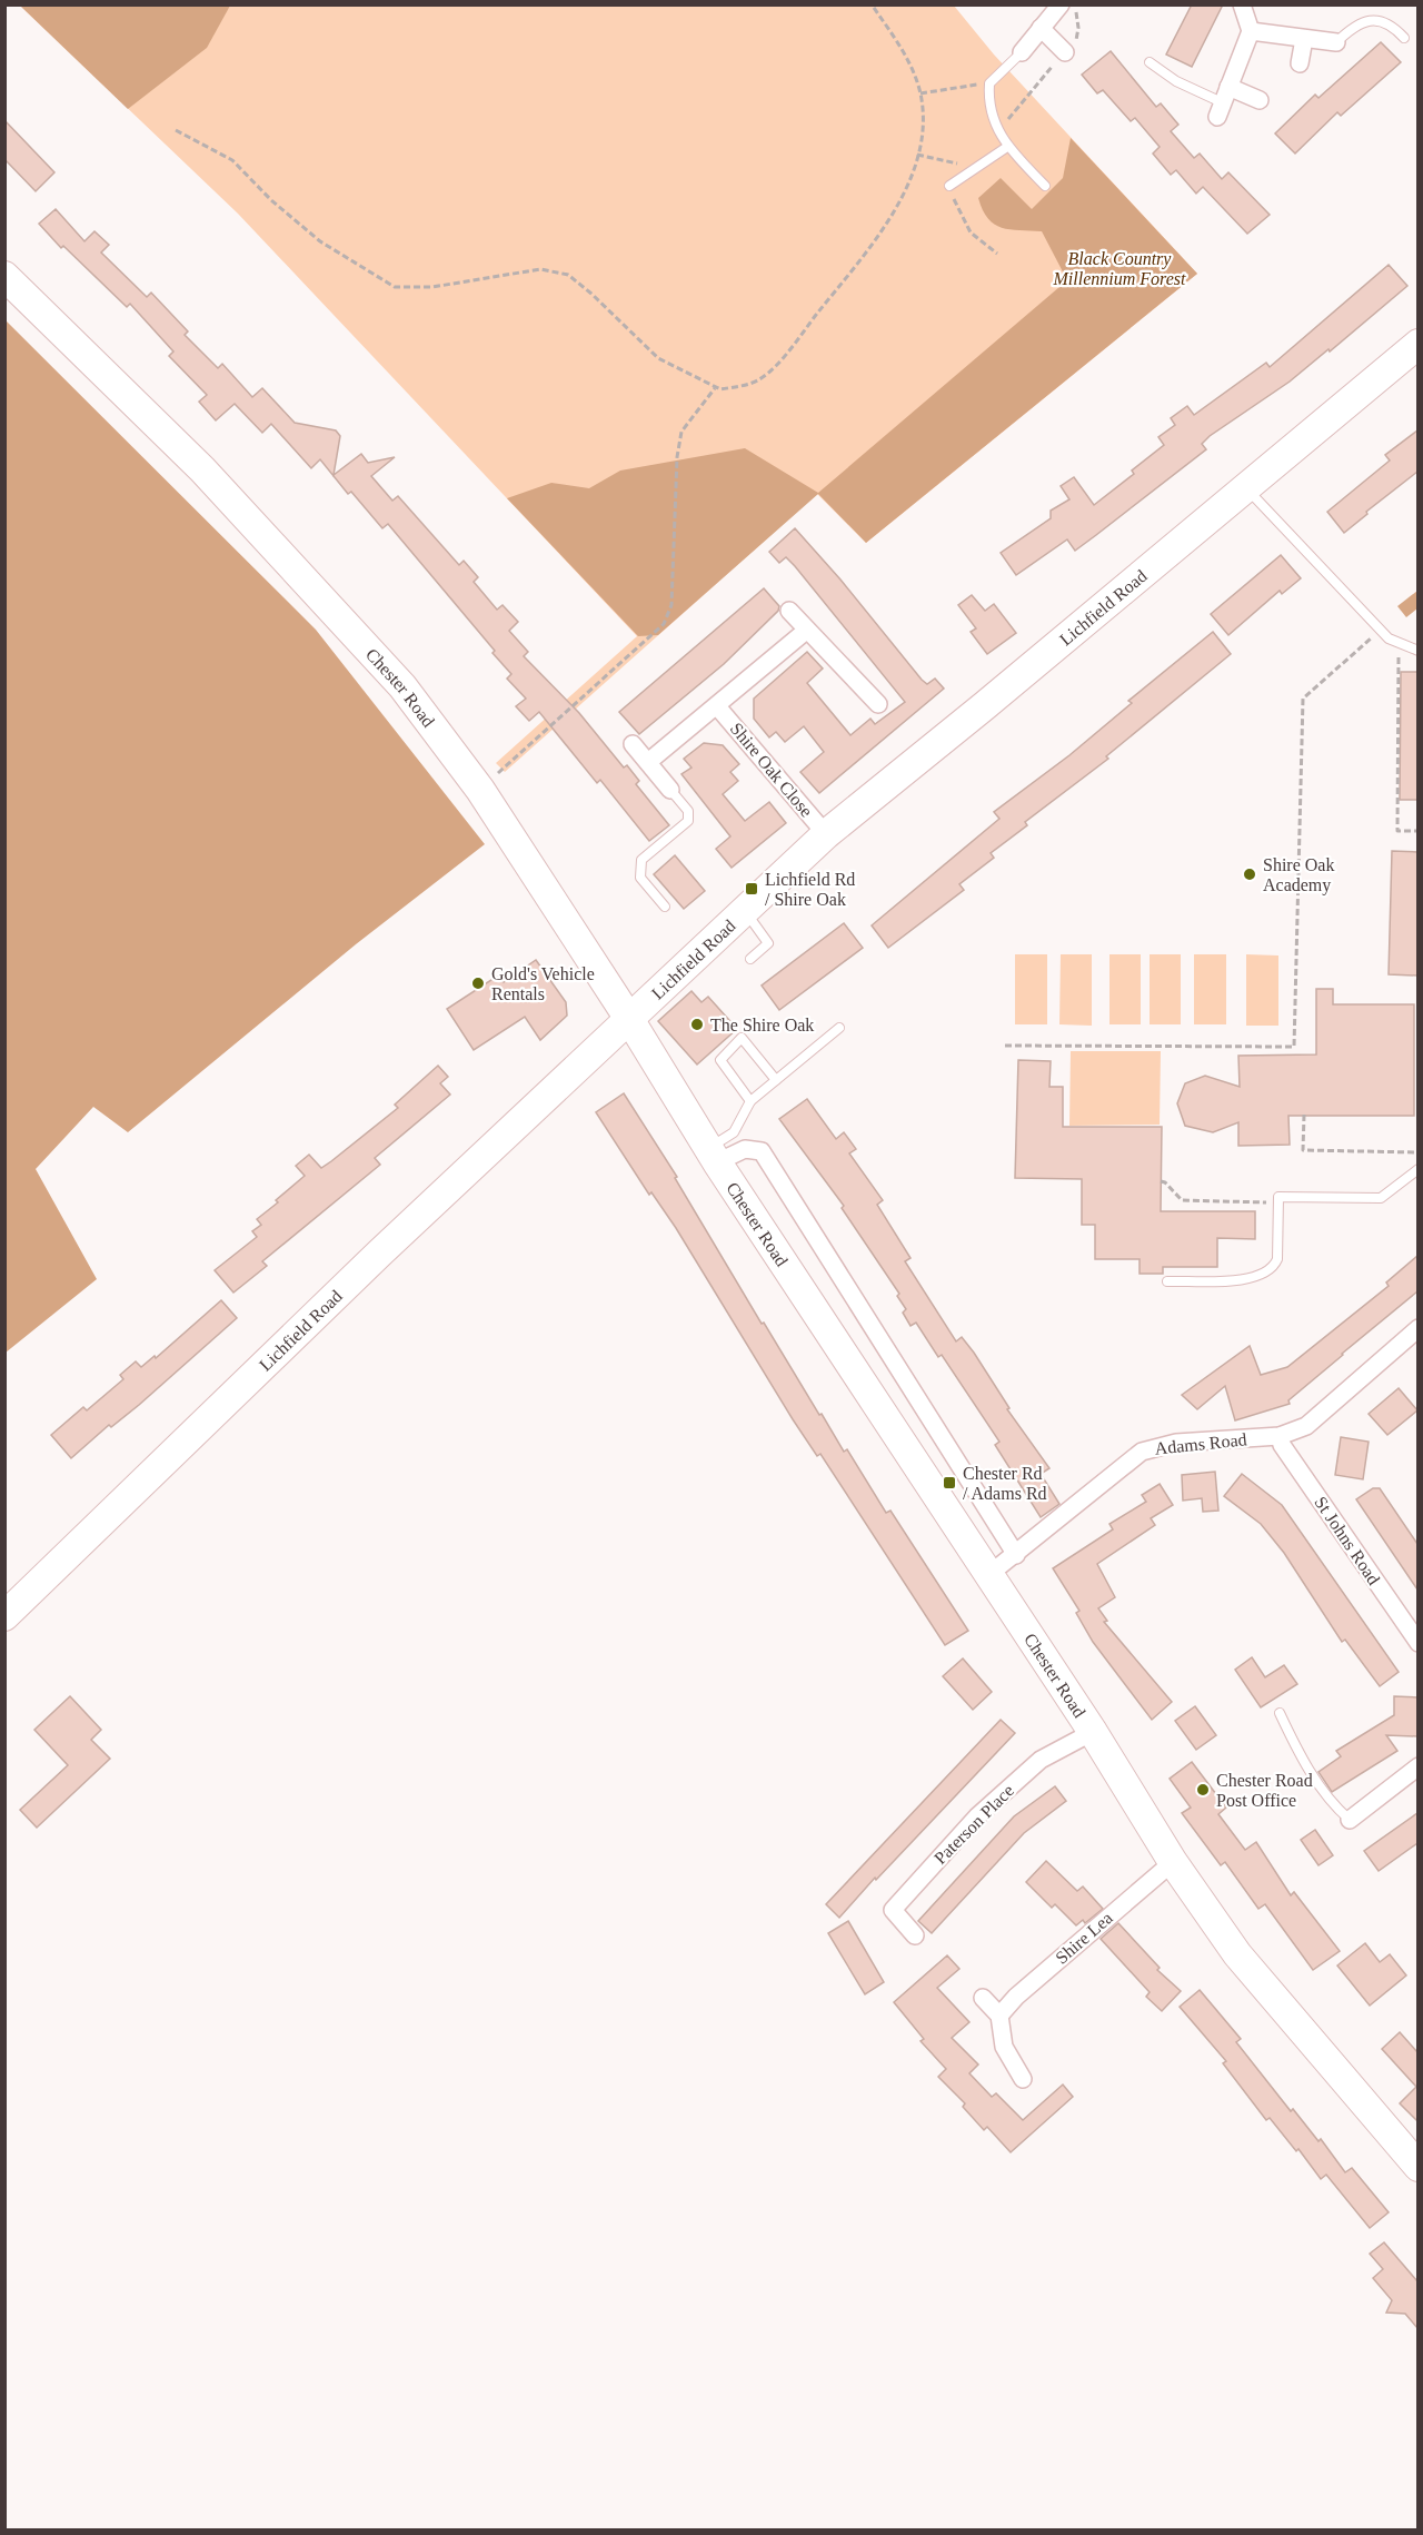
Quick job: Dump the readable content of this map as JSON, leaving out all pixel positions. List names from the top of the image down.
{
  "streets": {
    "highway": ["Lichfield Road", "Chester Road"],
    "street": [
      "Shire Oak Close",
      "Adams Road",
      "St Johns Road",
      "Paterson Place",
      "Shire Lea"
    ]
  },
  "crossings": [
    ["Lichfield Road", "Chester Road"],
    ["Lichfield Road", "Shire Oak Close"],
    ["Chester Road", "Adams Road"],
    ["Chester Road", "Paterson Place"],
    ["Chester Road", "Shire Lea"],
    ["Adams Road", "St Johns Road"]
  ],
  "parks": ["Black Country Millennium Forest"],
  "places": {
    "other": [
      "Shire Oak Academy",
      "Gold's Vehicle Rentals",
      "The Shire Oak",
      "Chester Road Post Office"
    ],
    "transit": ["Lichfield Rd / Shire Oak", "Chester Rd / Adams Rd"]
  }
}
